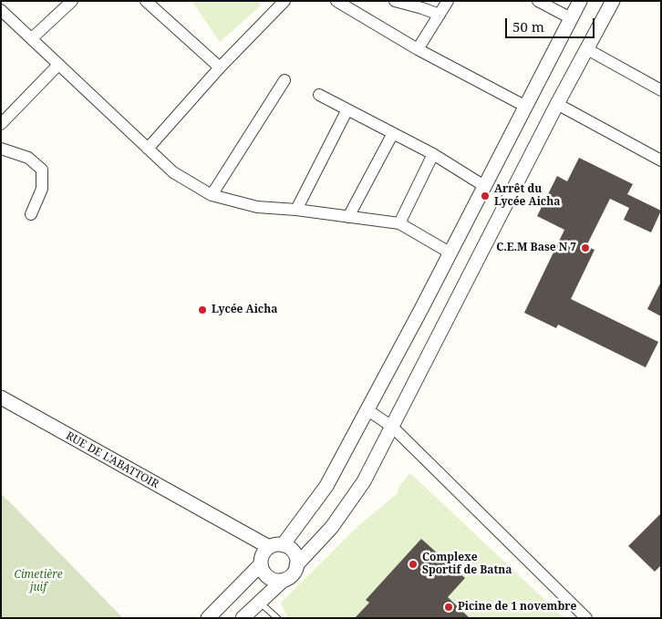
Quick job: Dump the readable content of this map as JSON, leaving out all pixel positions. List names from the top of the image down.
{
  "streets": {
    "street": ["RUE DE L'ABATTOIR"]
  },
  "parks": ["Cimetière juif"],
  "places": [
    "Arrêt du Lycée Aicha",
    "C.E.M Base N 7",
    "Lycée Aicha",
    "Complexe Sportif de Batna",
    "Picine de 1 novembre"
  ],
  "scale_bar": "50 m"
}
